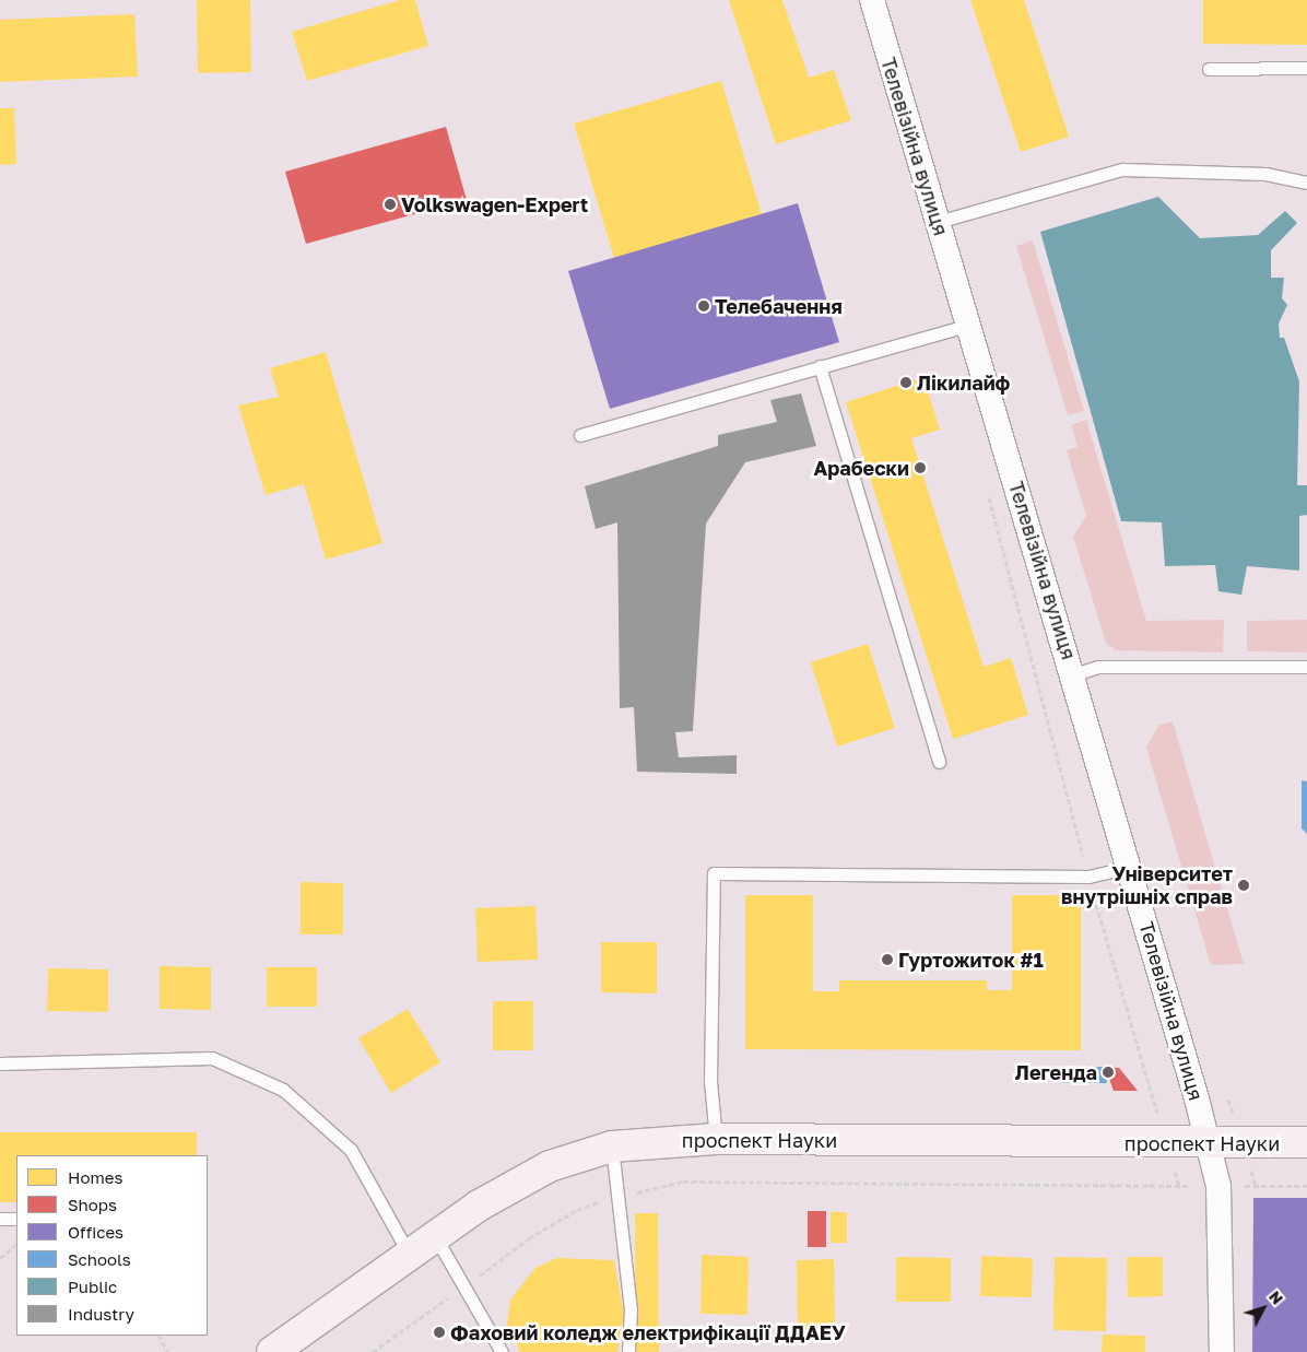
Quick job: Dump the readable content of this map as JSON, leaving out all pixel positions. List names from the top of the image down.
{
  "streets": {
    "main road": ["проспект Науки"],
    "street": ["Телевізійна вулиця"]
  },
  "crossings": [
    ["Телевізійна вулиця", "проспект Науки"]
  ],
  "places": [
    "Volkswagen-Expert",
    "Телебачення",
    "Лікилайф",
    "Арабески",
    "Університет внутрішніх справ",
    "Гуртожиток #1",
    "Легенда",
    "Фаховий коледж електрифікації ДДАЕУ"
  ],
  "legend": [
    "Homes",
    "Shops",
    "Offices",
    "Schools",
    "Public",
    "Industry"
  ],
  "north": "top right"
}
